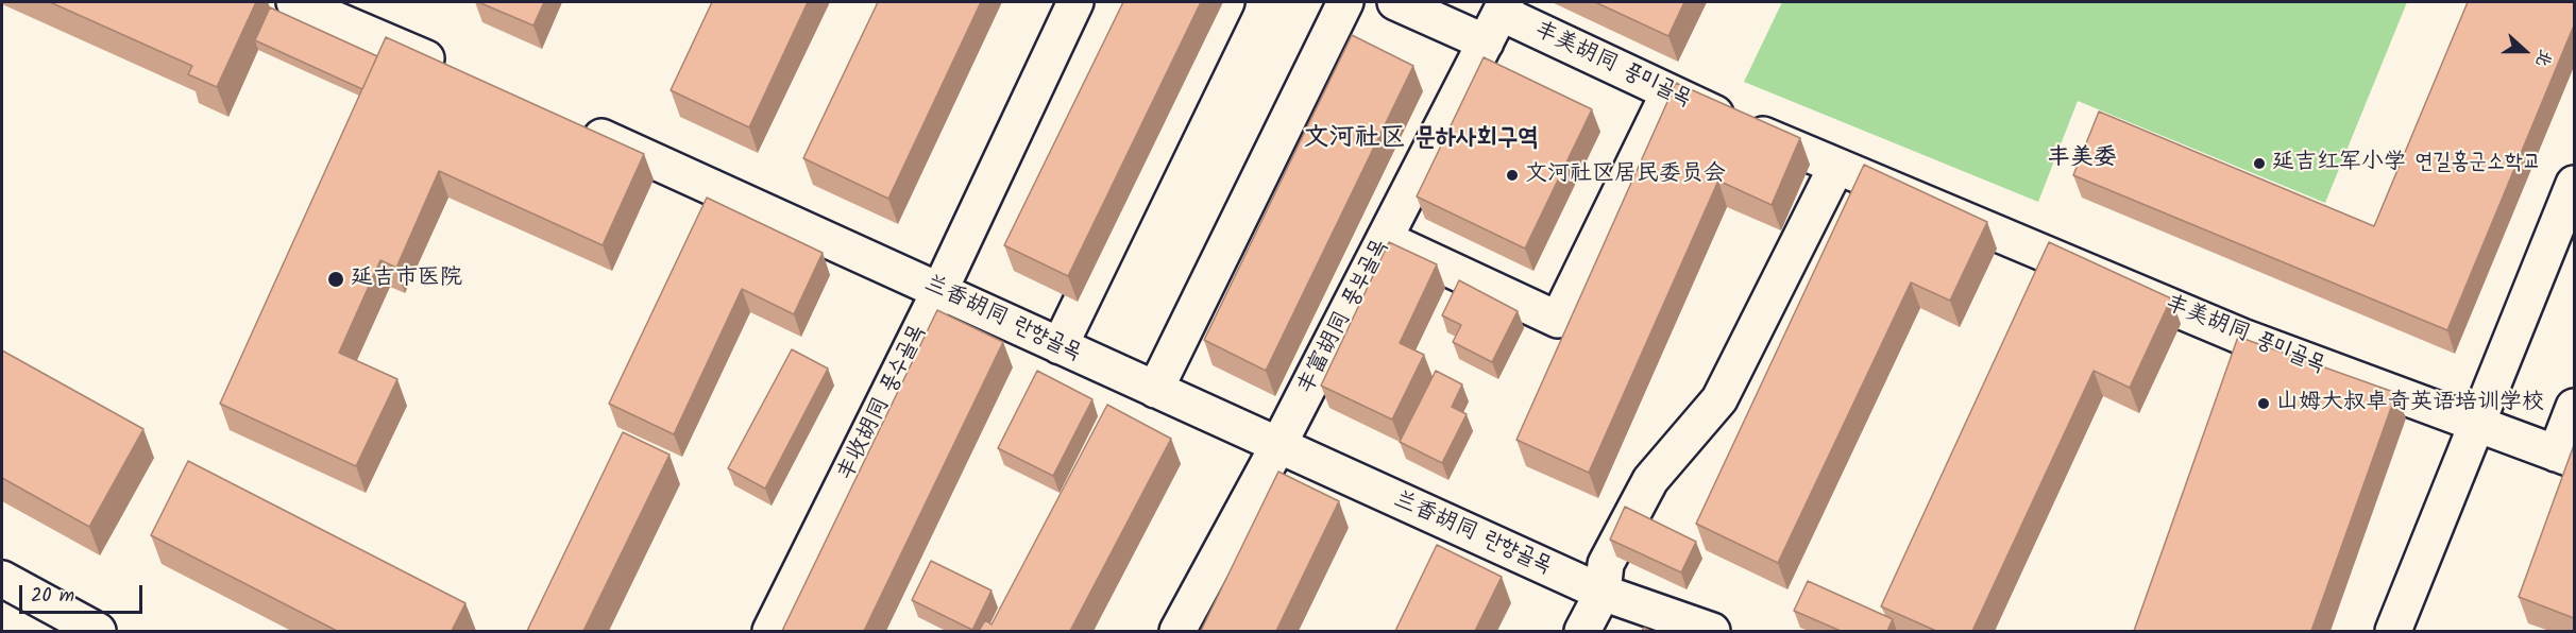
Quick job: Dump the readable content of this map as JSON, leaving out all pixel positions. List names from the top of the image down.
{
  "streets": {
    "street": [
      "丰美胡同 풍미골목",
      "丰富胡同 풍부골목",
      "兰香胡同 란향골목",
      "丰收胡同 풍수골목"
    ]
  },
  "crossings": [
    ["丰美胡同 풍미골목", "丰富胡同 풍부골목"],
    ["丰富胡同 풍부골목", "兰香胡同 란향골목"],
    ["兰香胡同 란향골목", "丰收胡同 풍수골목"]
  ],
  "districts": ["文河社区 문하사회구역", "丰美委"],
  "places": [
    "延吉红军小学 연길홍군소학교",
    "文河社区居民委员会",
    "延吉市医院",
    "山姆大叔卓奇英语培训学校"
  ],
  "scale_bar": "20 m",
  "north": "right"
}
